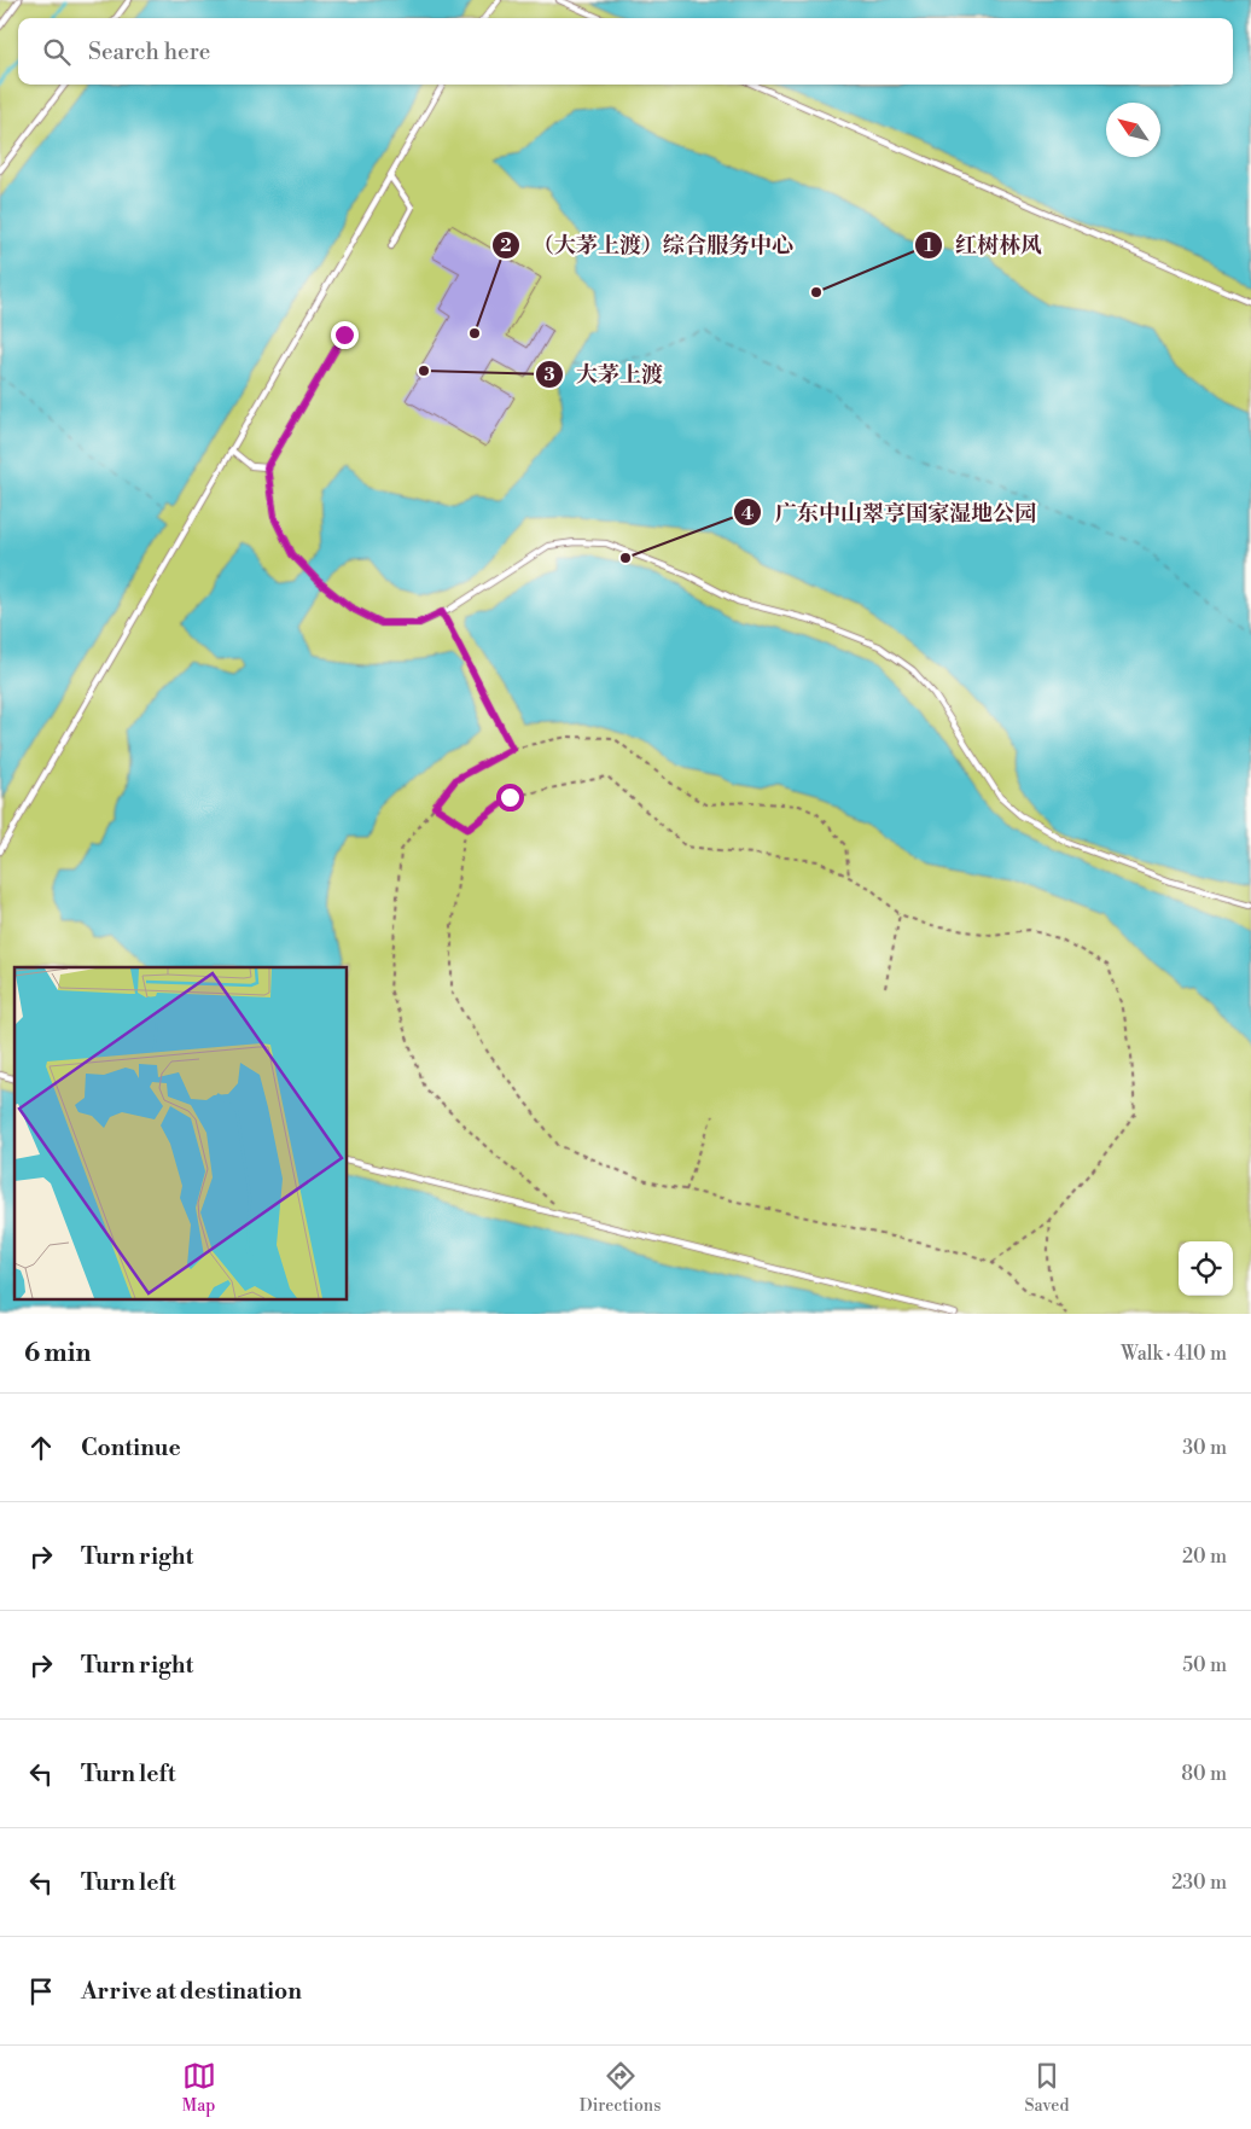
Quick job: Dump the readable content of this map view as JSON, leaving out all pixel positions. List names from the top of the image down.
{
  "places": [
    "红树林风",
    "（大茅上渡）综合服务中心",
    "大茅上渡",
    "广东中山翠亨国家湿地公园"
  ],
  "north": "top left",
  "page": {
    "search": "Search here",
    "heading": ["6 min", "Walk · 410 m"],
    "list": [
      ["Continue", "30 m"],
      ["Turn right", "20 m"],
      ["Turn right", "50 m"],
      ["Turn left", "80 m"],
      ["Turn left", "230 m"],
      "Arrive at destination"
    ],
    "nav": ["Map", "Directions", "Saved"]
  }
}
